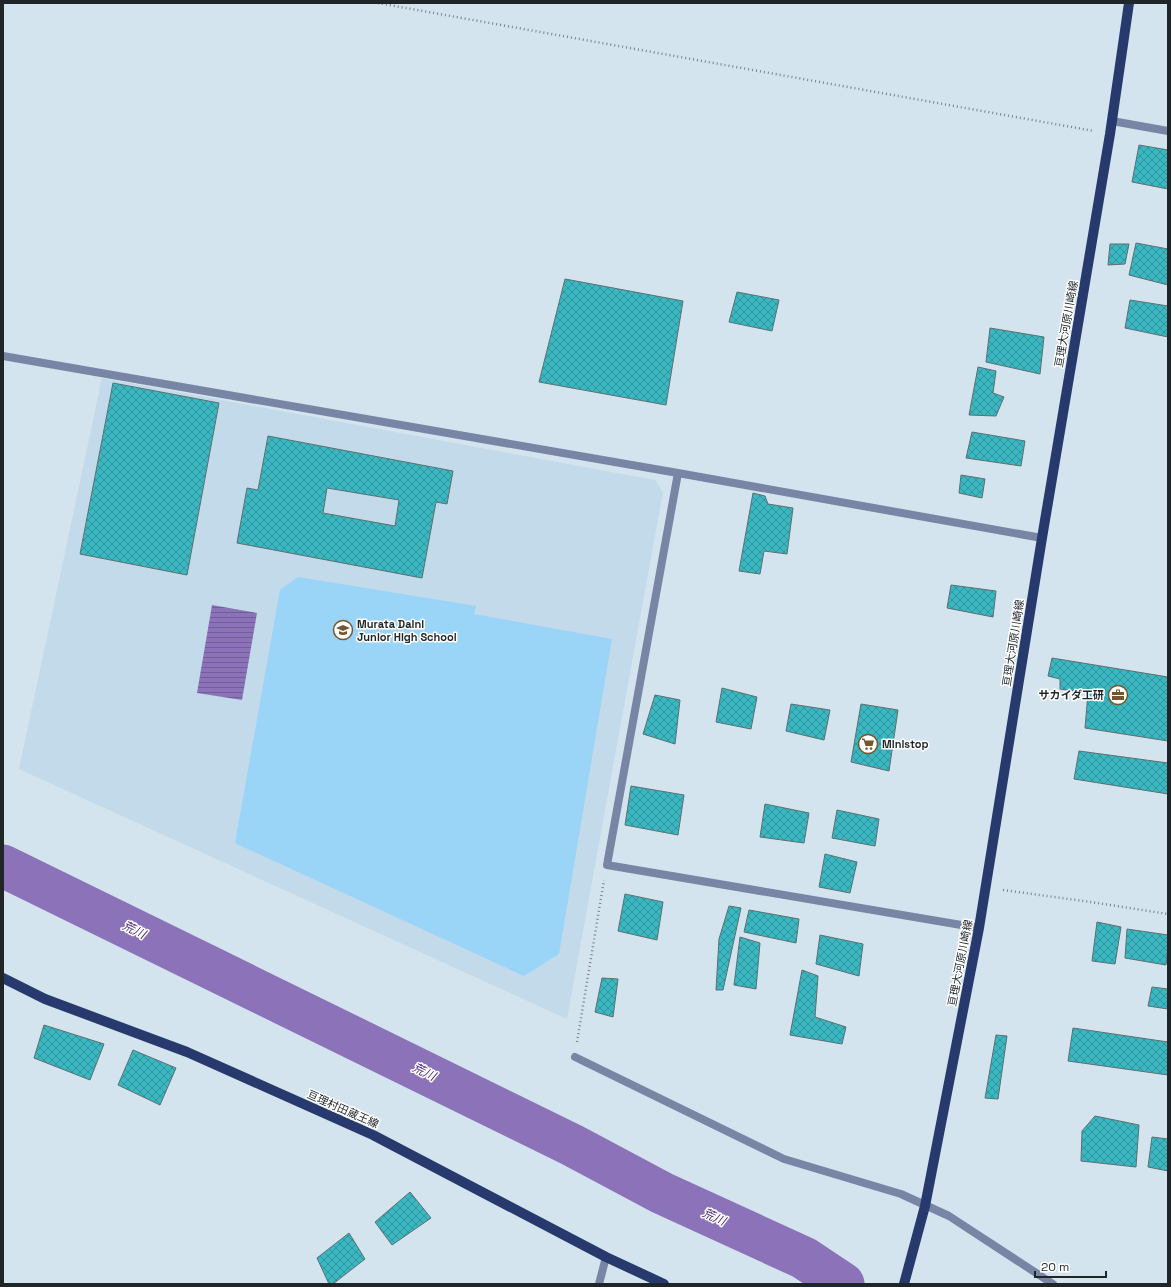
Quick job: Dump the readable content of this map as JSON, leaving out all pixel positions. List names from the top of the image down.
{
  "streets": {
    "main road": ["亘理大河原川崎線", "亘理村田蔵王線"]
  },
  "water": ["荒川"],
  "places": {
    "school or university": ["Murata Daini Junior High School"],
    "office": ["サカイダ工研"],
    "supermarket": ["Ministop"]
  },
  "scale_bar": "20 m"
}
